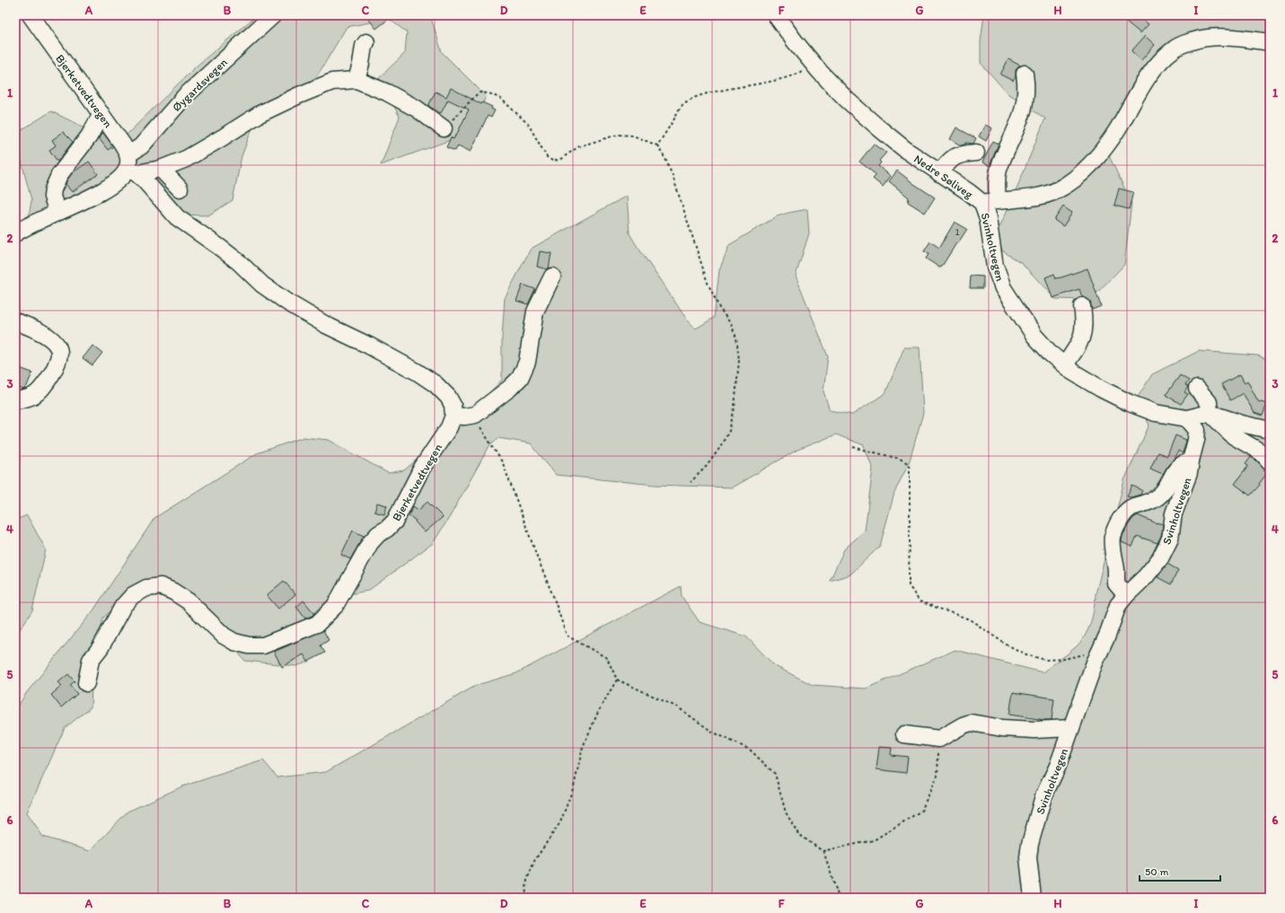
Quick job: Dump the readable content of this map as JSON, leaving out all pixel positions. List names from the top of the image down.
{
  "streets": {
    "street": [
      "Øygardsvegen",
      "Bjerketvedtvegen",
      "Nedre Søliveg",
      "Svinholtvegen"
    ]
  },
  "crossings": [
    ["Øygardsvegen", "Bjerketvedtvegen"],
    ["Nedre Søliveg", "Svinholtvegen"]
  ],
  "house_numbers": ["1"],
  "scale_bar": "50 m",
  "grid": {
    "columns": [
      "A",
      "B",
      "C",
      "D",
      "E",
      "F",
      "G",
      "H",
      "I"
    ],
    "rows": [
      "1",
      "2",
      "3",
      "4",
      "5",
      "6"
    ]
  }
}
